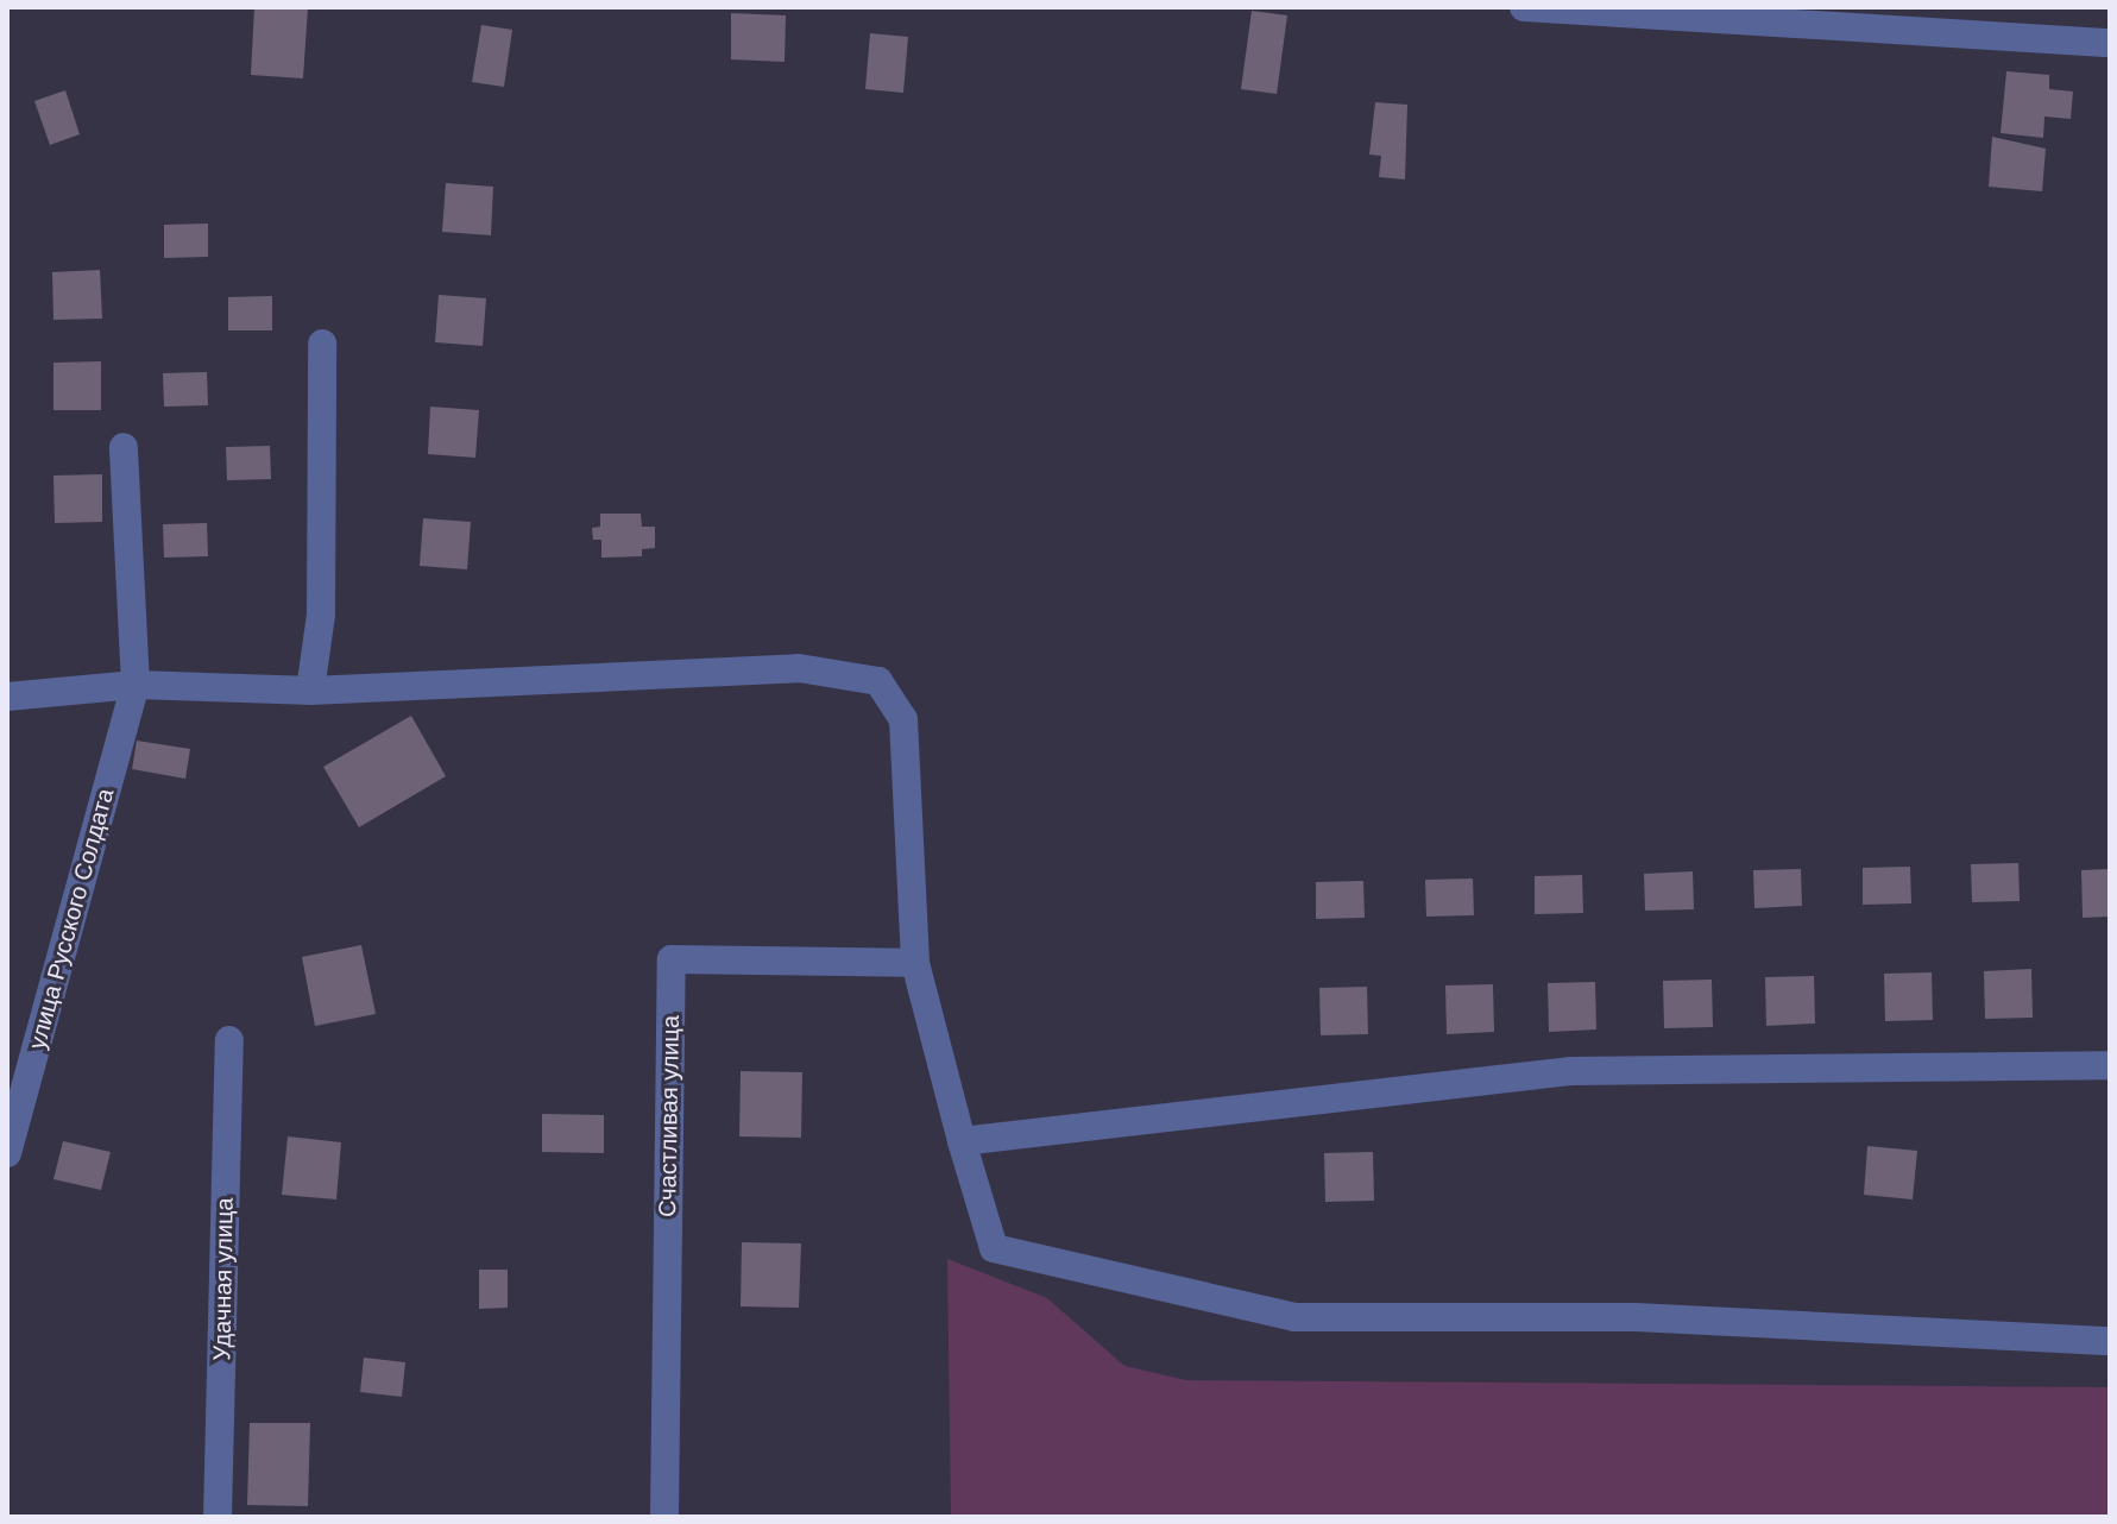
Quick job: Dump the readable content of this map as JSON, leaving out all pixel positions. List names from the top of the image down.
{
  "streets": {
    "street": ["улица Русского Солдата", "Счастливая улица", "Удачная улица"]
  }
}
